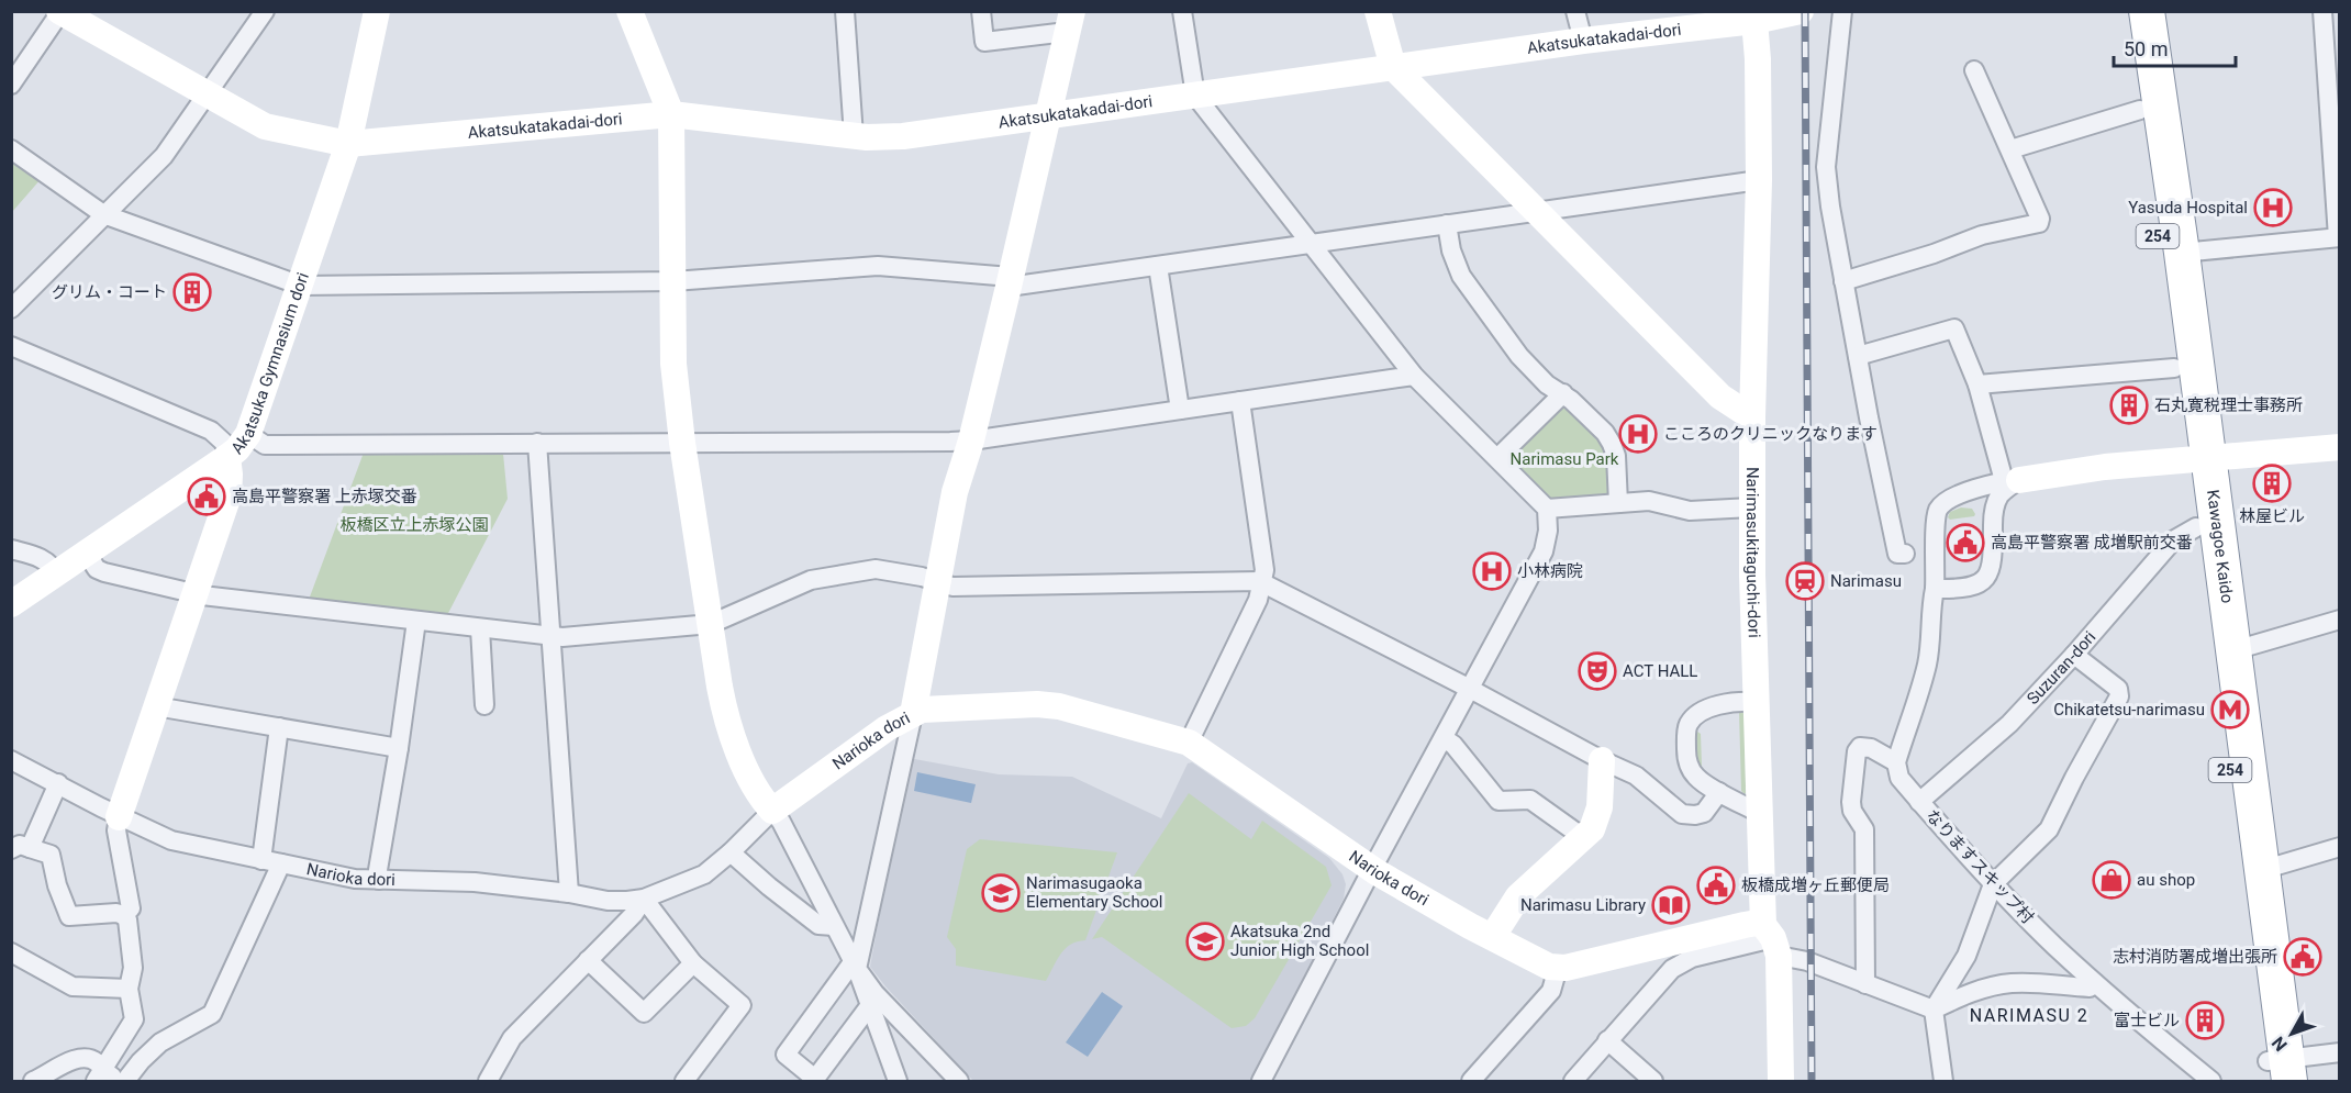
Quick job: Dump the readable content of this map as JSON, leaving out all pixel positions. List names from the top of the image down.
{
  "streets": {
    "highway": ["254", "Kawagoe Kaido"],
    "street": [
      "Akatsukatakadai-dori",
      "Akatsuka Gymnasium dori",
      "Narimasukitaguchi-dori",
      "Suzuran-dori",
      "Narioka dori",
      "なりますスキップ村"
    ]
  },
  "crossings": [
    ["Akatsukatakadai-dori", "Akatsuka Gymnasium dori"],
    ["Akatsukatakadai-dori", "Narimasukitaguchi-dori"],
    ["Kawagoe Kaido", "Suzuran-dori"],
    ["Suzuran-dori", "なりますスキップ村"]
  ],
  "districts": ["NARIMASU 2"],
  "parks": ["Narimasu Park", "板橋区立上赤塚公園"],
  "places": {
    "hospital": ["Yasuda Hospital", "こころのクリニックなります", "小林病院"],
    "building": [
      "グリム・コート",
      "石丸寛税理士事務所",
      "林屋ビル",
      "富士ビル"
    ],
    "public building": [
      "高島平警察署 上赤塚交番",
      "高島平警察署 成増駅前交番",
      "板橋成増ヶ丘郵便局",
      "志村消防署成増出張所"
    ],
    "station": ["Narimasu"],
    "theatre": ["ACT HALL"],
    "metro station": ["Chikatetsu-narimasu"],
    "shop": ["au shop"],
    "school or university": ["Narimasugaoka Elementary School", "Akatsuka 2nd Junior High School"],
    "library": ["Narimasu Library"]
  },
  "scale_bar": "50 m",
  "north": "bottom left"
}
